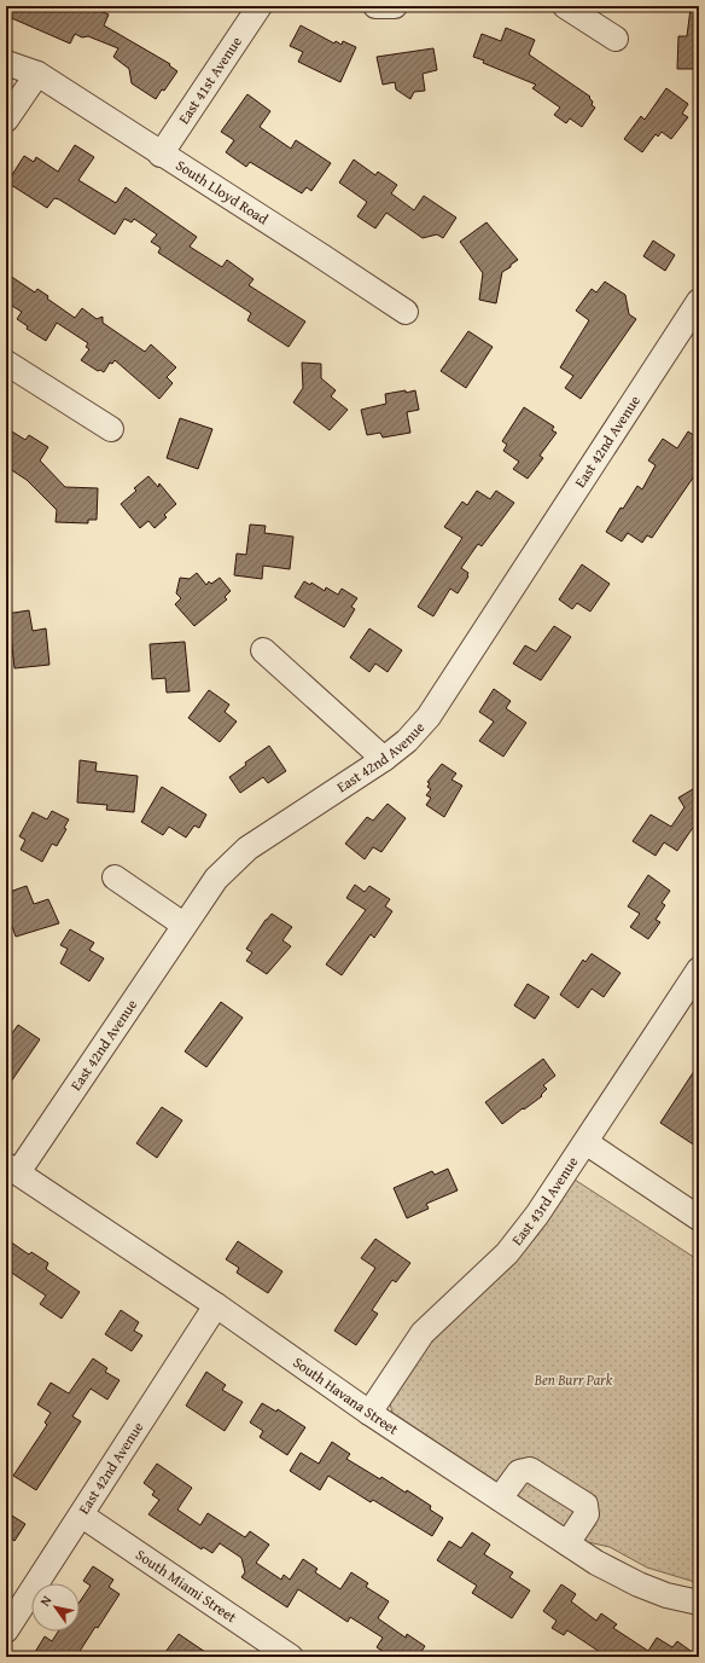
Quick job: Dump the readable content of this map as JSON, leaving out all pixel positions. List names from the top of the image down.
{
  "streets": {
    "street": [
      "East 41st Avenue",
      "South Lloyd Road",
      "East 42nd Avenue",
      "East 43rd Avenue",
      "South Havana Street",
      "South Miami Street"
    ]
  },
  "crossings": [
    ["East 41st Avenue", "South Lloyd Road"],
    ["East 42nd Avenue", "South Havana Street"],
    ["East 42nd Avenue", "South Miami Street"],
    ["East 43rd Avenue", "South Havana Street"]
  ],
  "parks": ["Ben Burr Park"],
  "north": "top left"
}
